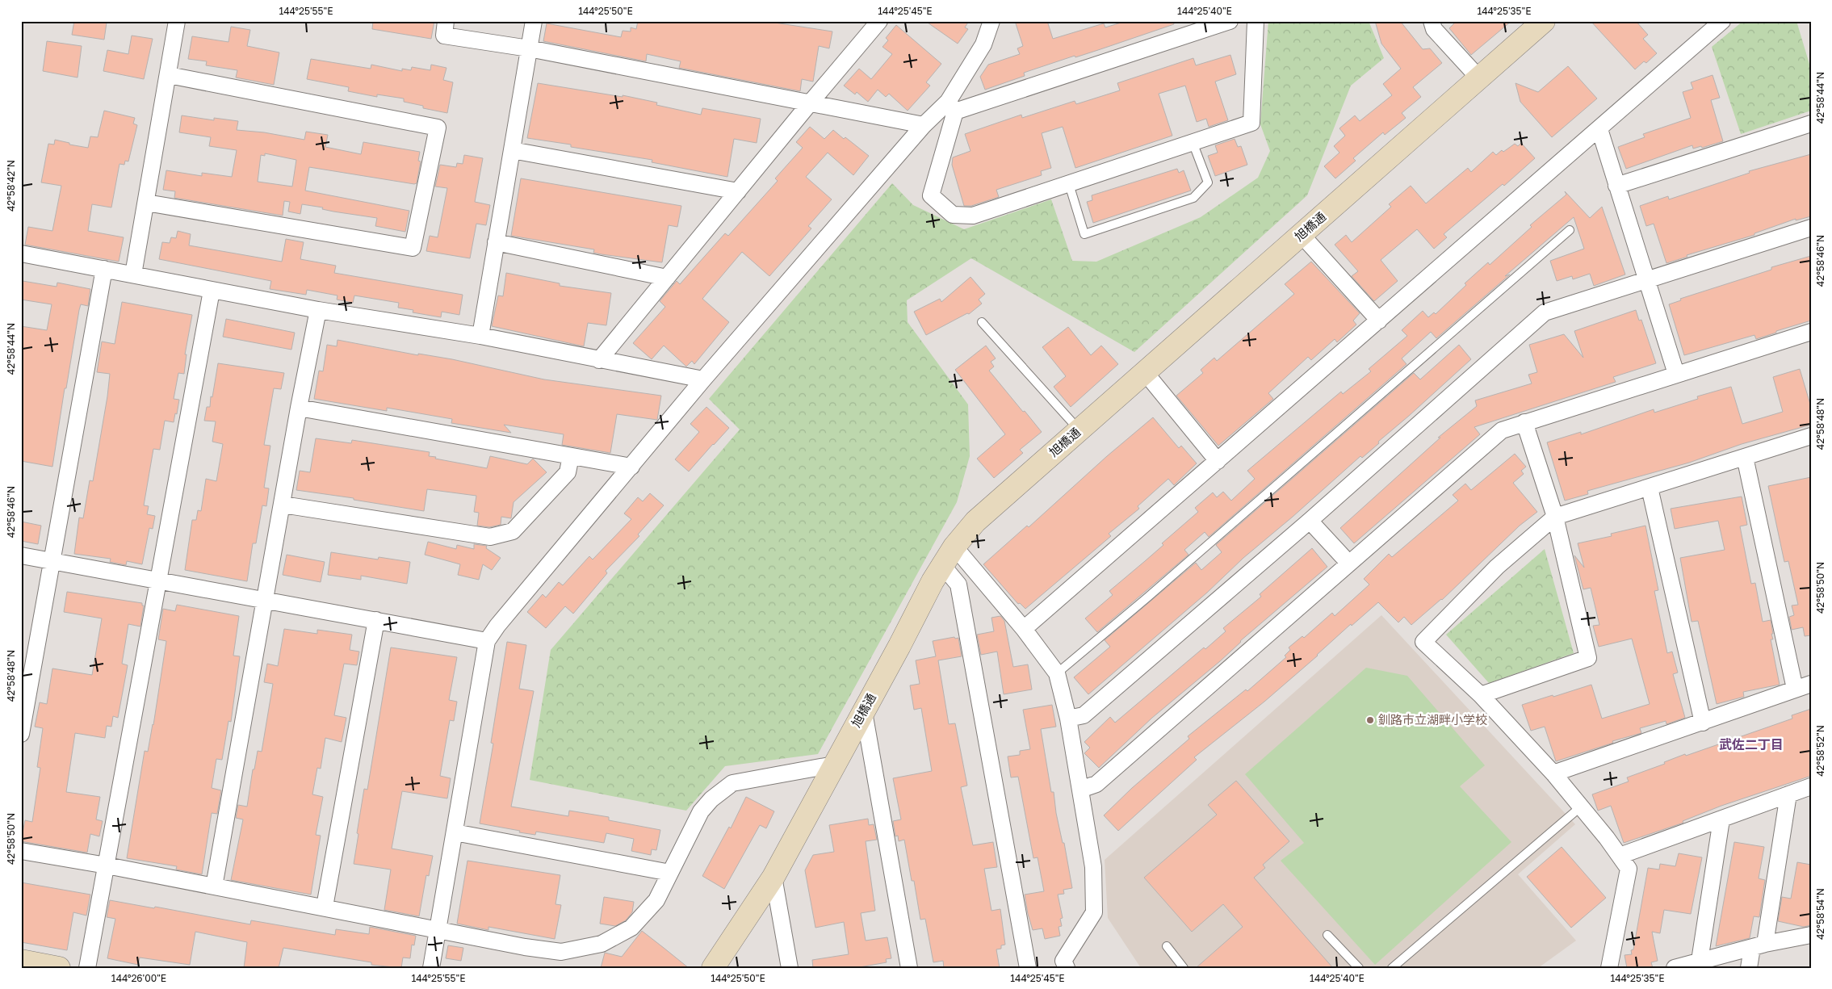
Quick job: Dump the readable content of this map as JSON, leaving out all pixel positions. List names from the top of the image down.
{
  "streets": {
    "street": ["旭橋通"]
  },
  "districts": ["武佐二丁目"],
  "places": ["釧路市立湖畔小学校"],
  "coordinates": [
    "144°25'55\"E",
    "144°25'50\"E",
    "144°25'45\"E",
    "144°25'40\"E",
    "144°25'35\"E",
    "42°58'44\"N",
    "42°58'42\"N",
    "42°58'46\"N",
    "42°58'48\"N",
    "42°58'50\"N",
    "42°58'52\"N",
    "42°58'54\"N",
    "144°26'00\"E"
  ]
}
